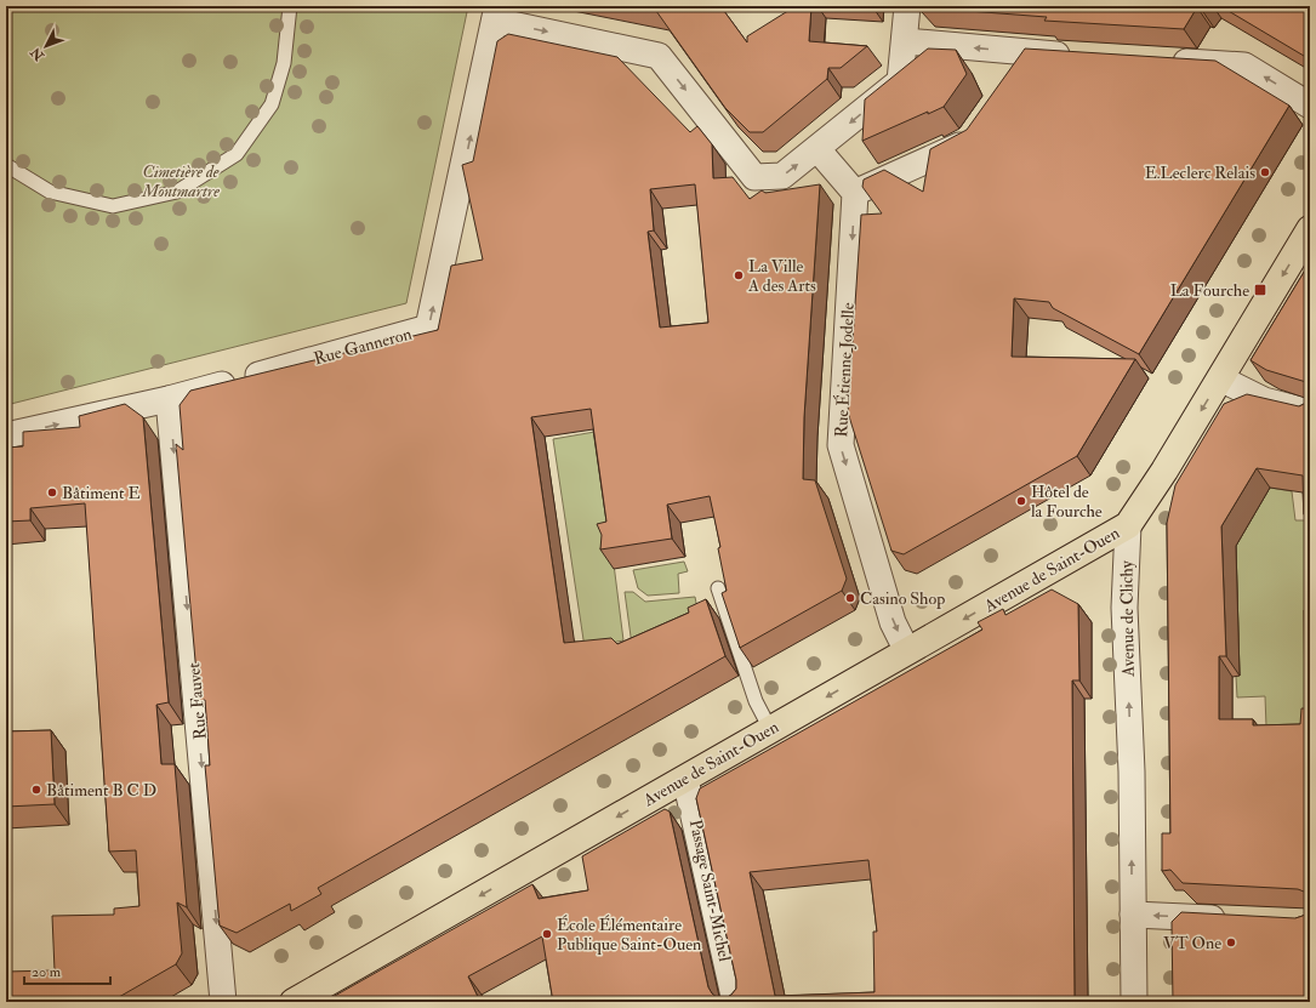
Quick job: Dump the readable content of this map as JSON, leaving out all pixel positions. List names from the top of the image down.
{
  "streets": {
    "main road": ["Avenue de Saint-Ouen"],
    "street": [
      "Rue Ganneron",
      "Rue Étienne Jodelle",
      "Avenue de Clichy",
      "Rue Fauvet",
      "Passage Saint-Michel"
    ]
  },
  "crossings": [
    ["Rue Ganneron", "Rue Fauvet"],
    ["Rue Étienne Jodelle", "Avenue de Saint-Ouen"],
    ["Avenue de Saint-Ouen", "Avenue de Clichy"],
    ["Avenue de Saint-Ouen", "Passage Saint-Michel"]
  ],
  "one_way": [
    "Rue Ganneron",
    "Rue Étienne Jodelle",
    "Avenue de Saint-Ouen",
    "Avenue de Clichy",
    "Rue Fauvet"
  ],
  "parks": ["Cimetière de Montmartre"],
  "places": {
    "other": [
      "E.Leclerc Relais",
      "La Ville A des Arts",
      "Bâtiment E",
      "Hôtel de la Fourche",
      "Casino Shop",
      "Bâtiment B C D",
      "École Élémentaire Publique Saint-Ouen",
      "VT One"
    ],
    "transit": ["La Fourche"]
  },
  "scale_bar": "20 m",
  "north": "bottom left"
}
